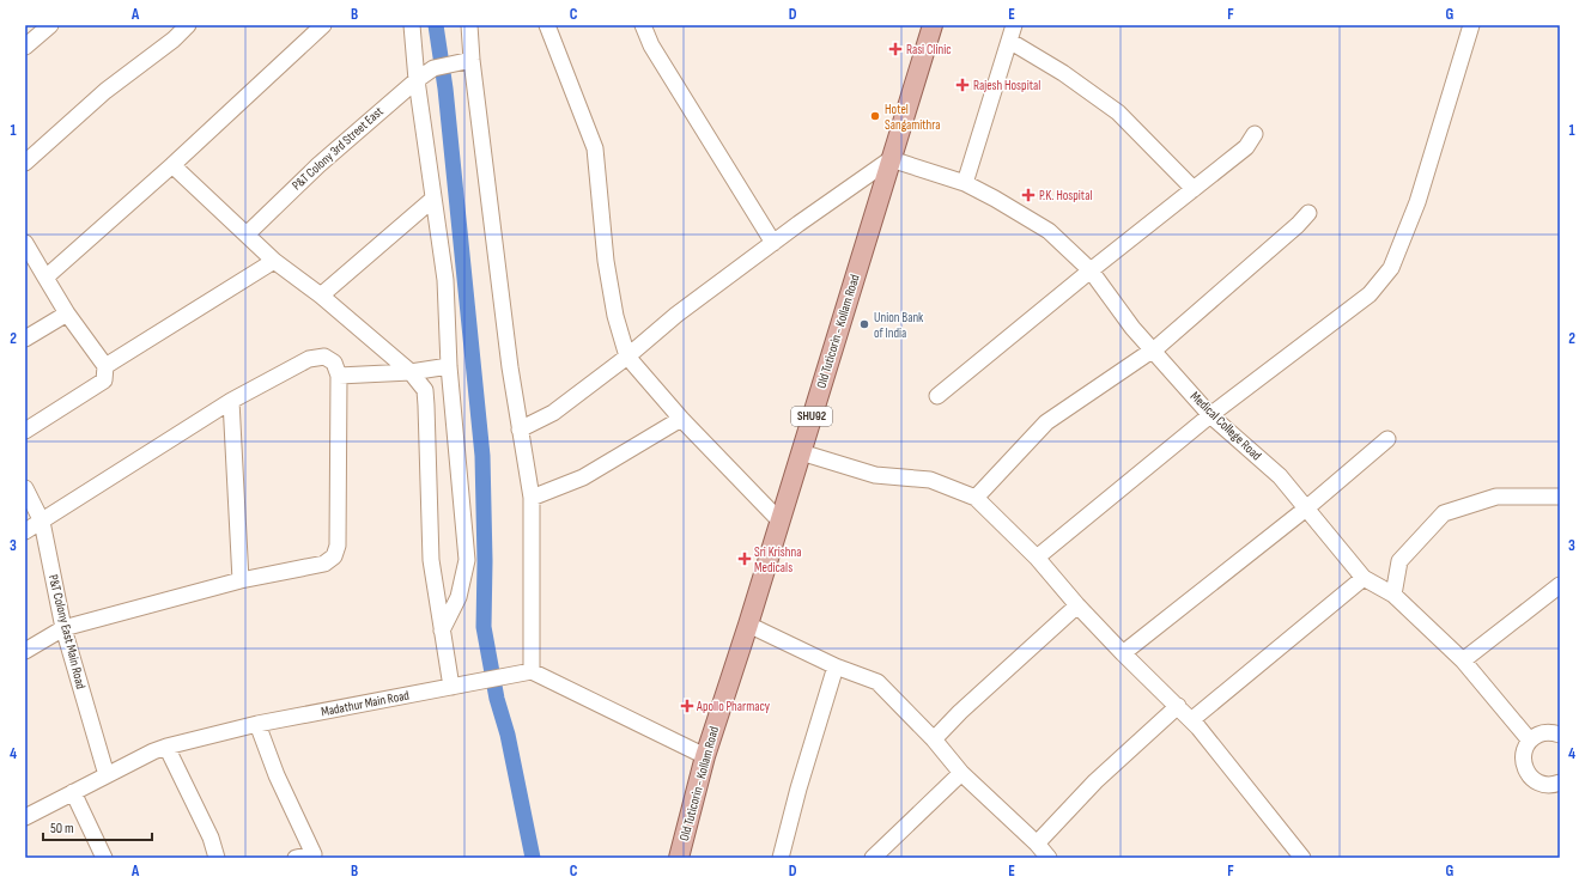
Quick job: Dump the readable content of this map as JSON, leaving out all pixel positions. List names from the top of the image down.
{
  "streets": {
    "main road": ["Old Tuticorin - Kollam Road", "SHU92"],
    "street": [
      "P&T Colony 3rd Street East",
      "Medical College Road",
      "P&T Colony East Main Road",
      "Madathur Main Road"
    ]
  },
  "crossings": [
    ["Old Tuticorin - Kollam Road", "Medical College Road"],
    ["P&T Colony East Main Road", "Madathur Main Road"]
  ],
  "places": {
    "health": [
      "Rasi Clinic",
      "Rajesh Hospital",
      "P.K. Hospital",
      "Sri Krishna Medicals",
      "Apollo Pharmacy"
    ],
    "other": ["Hotel Sangamithra", "Union Bank of India"]
  },
  "scale_bar": "50 m",
  "grid": {
    "columns": [
      "A",
      "B",
      "C",
      "D",
      "E",
      "F",
      "G"
    ],
    "rows": [
      "1",
      "2",
      "3",
      "4"
    ]
  }
}
